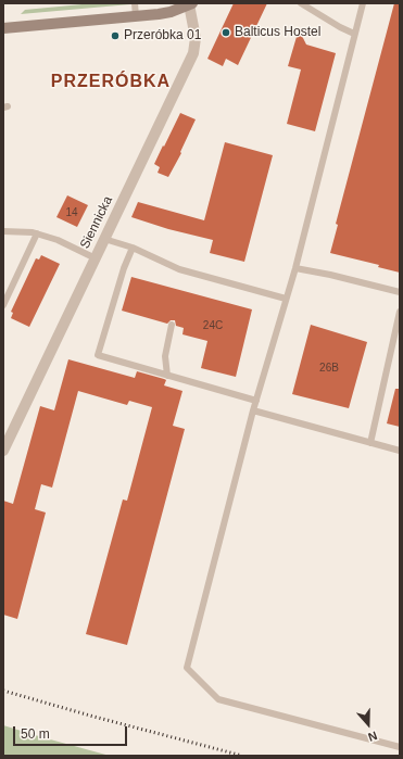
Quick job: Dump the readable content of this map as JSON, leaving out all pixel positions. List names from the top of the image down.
{
  "streets": {
    "street": ["Siennicka"]
  },
  "districts": ["PRZERÓBKA"],
  "places": ["Balticus Hostel", "Przeróbka 01"],
  "house_numbers": ["14", "24C", "26B"],
  "scale_bar": "50 m",
  "north": "bottom"
}
